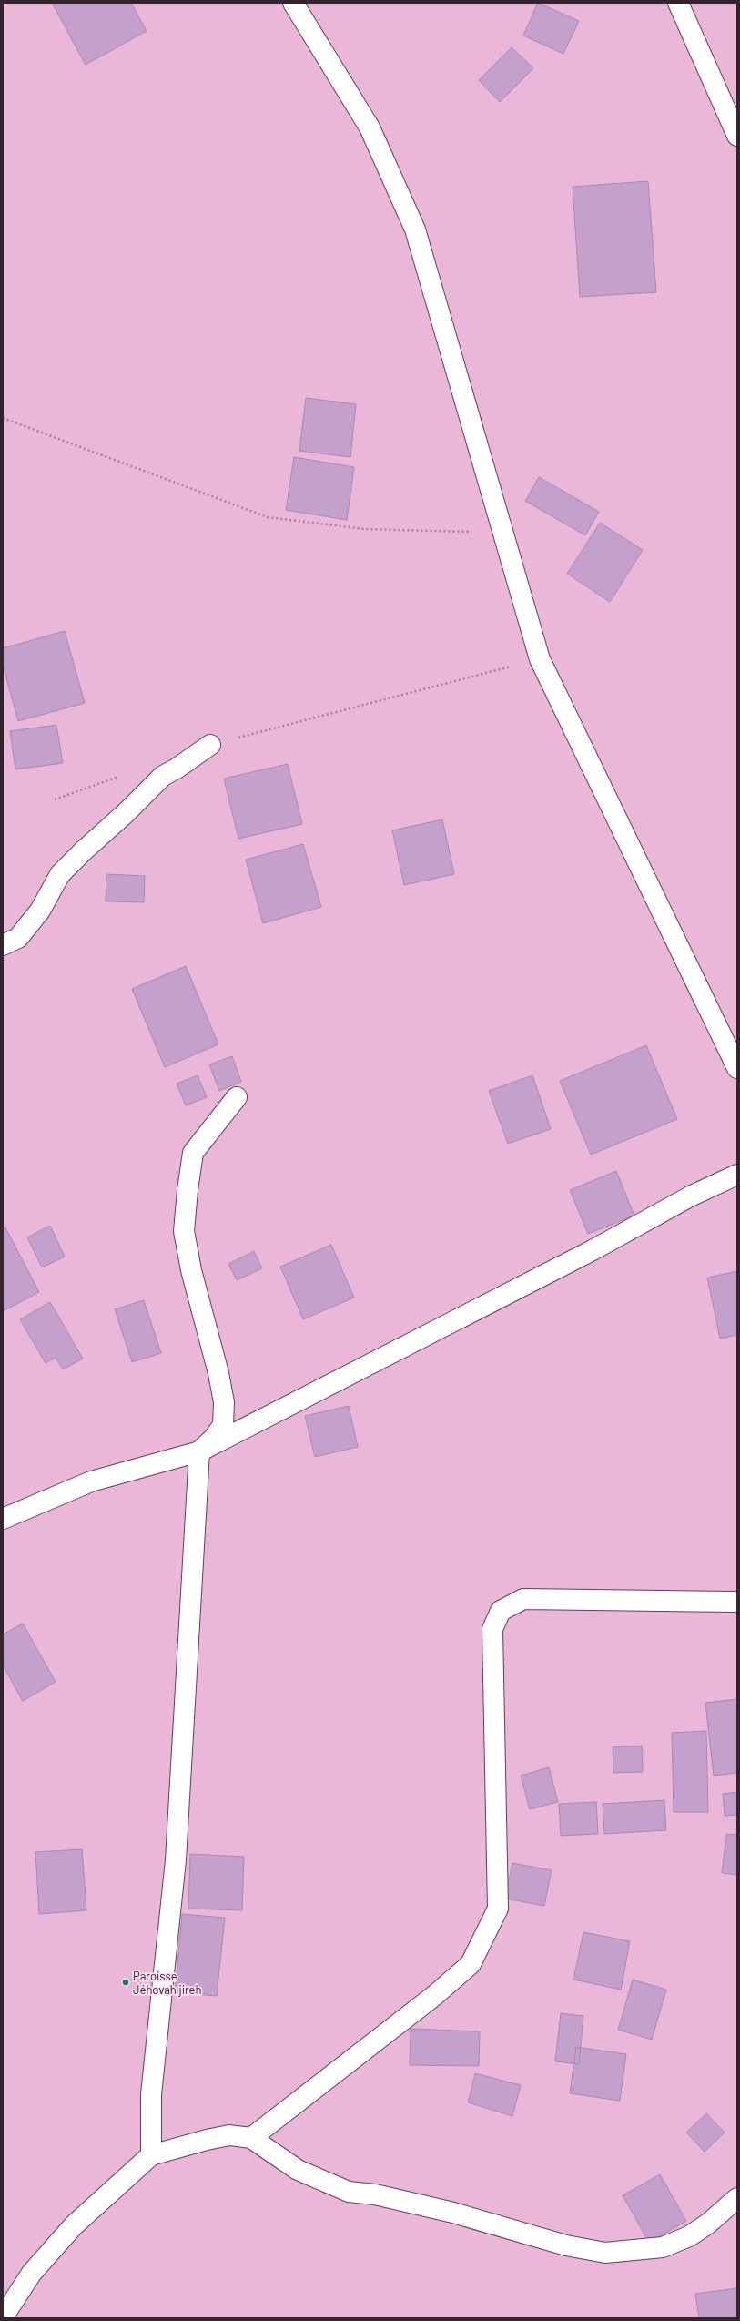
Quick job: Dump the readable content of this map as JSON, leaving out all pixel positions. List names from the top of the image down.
{
  "places": ["Paroisse Jéhovah jireh"]
}
